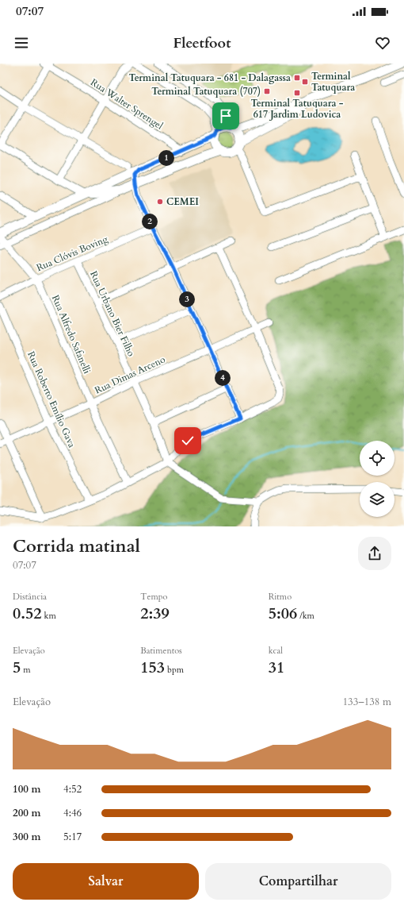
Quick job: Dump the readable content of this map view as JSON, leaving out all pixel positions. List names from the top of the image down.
{
  "streets": {
    "street": [
      "Rua Walter Sprengel",
      "Rua Clóvis Boving",
      "Rua Urbano Bier Filho",
      "Rua Alfredo Safanelli",
      "Rua Dimas Arceno",
      "Rua Roberto Emílio Gava"
    ]
  },
  "crossings": [
    ["Rua Clóvis Boving", "Rua Urbano Bier Filho"],
    ["Rua Clóvis Boving", "Rua Alfredo Safanelli"],
    ["Rua Urbano Bier Filho", "Rua Dimas Arceno"],
    ["Rua Alfredo Safanelli", "Rua Dimas Arceno"],
    ["Rua Dimas Arceno", "Rua Roberto Emílio Gava"]
  ],
  "places": {
    "transit": [
      "Terminal Tatuquara - 681 - Dalagassa",
      "Terminal Tatuquara",
      "Terminal Tatuquara (707)",
      "Terminal Tatuquara - 617 Jardim Ludovica"
    ],
    "other": ["CEMEI"]
  },
  "page": {
    "status": "07:07",
    "header": "Fleetfoot",
    "pins": [
      "1",
      "2",
      "3",
      "4"
    ],
    "heading": ["Corrida matinal", "07:07"],
    "stats": [
      ["Distância", "0.52 km"],
      ["Tempo", "2:39"],
      ["Ritmo", "5:06 /km"],
      ["Elevação", "5 m"],
      ["Batimentos", "153 bpm"],
      ["kcal", "31"]
    ],
    "chart": ["Elevação", "133–138 m"],
    "list": [
      {
        "name": "100 m",
        "note": "4:52"
      },
      {
        "name": "200 m",
        "note": "4:46"
      },
      {
        "name": "300 m",
        "note": "5:17"
      }
    ],
    "buttons": ["Salvar", "Compartilhar"]
  }
}
